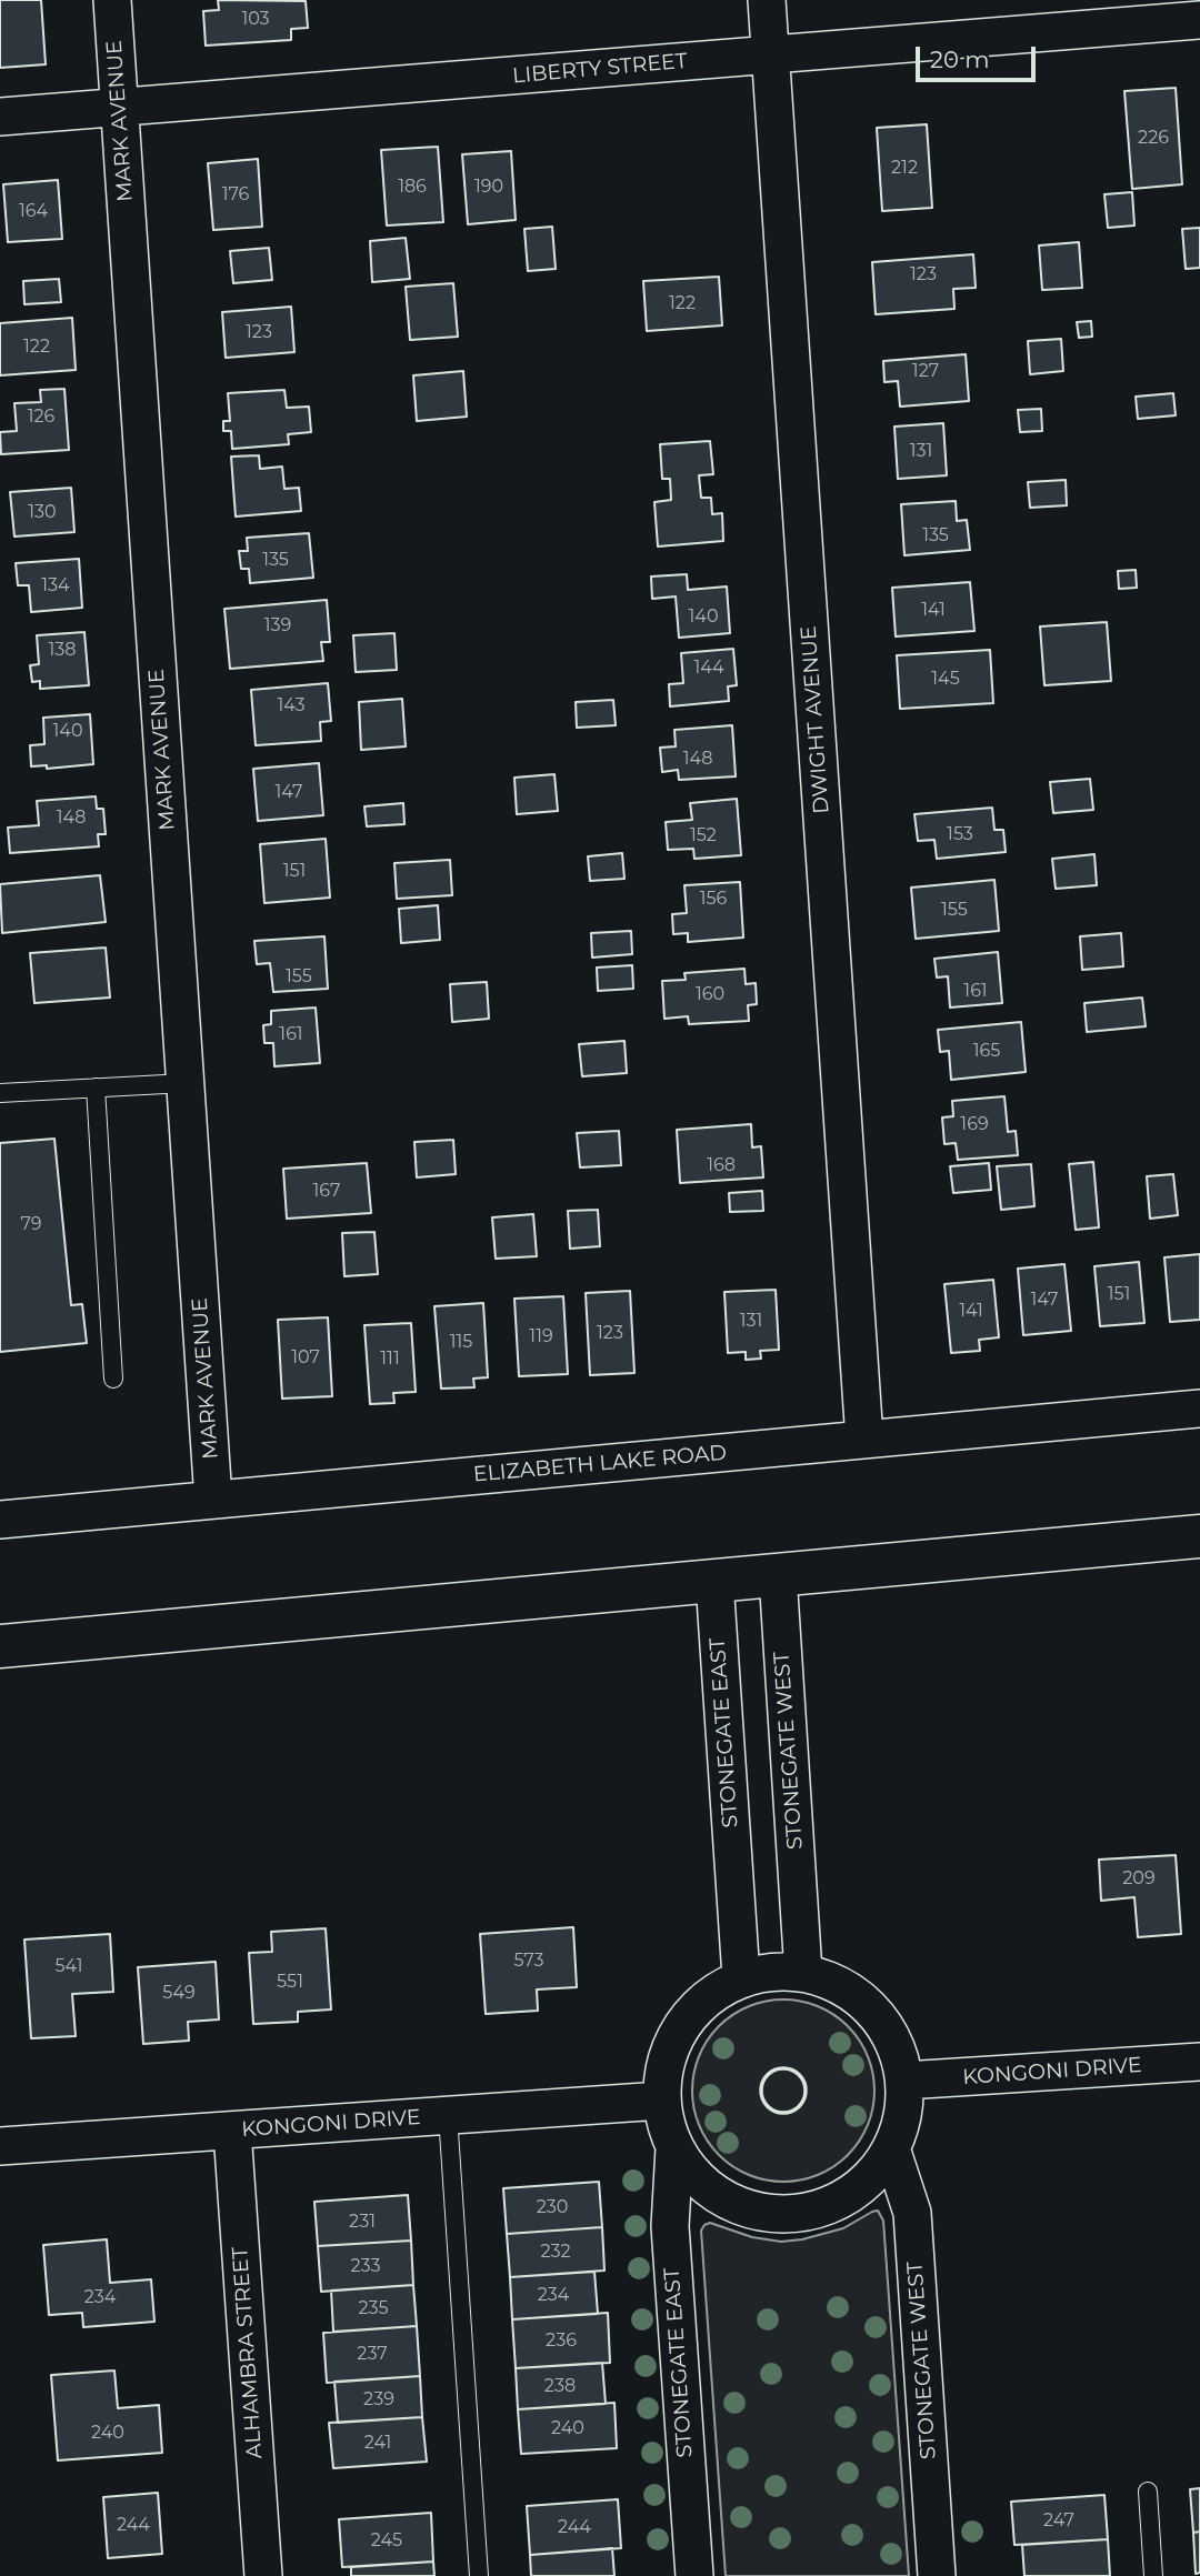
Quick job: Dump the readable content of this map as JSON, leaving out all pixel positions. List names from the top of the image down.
{
  "streets": {
    "street": [
      "LIBERTY STREET",
      "MARK AVENUE",
      "DWIGHT AVENUE",
      "ELIZABETH LAKE ROAD",
      "STONEGATE EAST",
      "STONEGATE WEST",
      "KONGONI DRIVE",
      "ALHAMBRA STREET"
    ]
  },
  "crossings": [
    ["LIBERTY STREET", "MARK AVENUE"],
    ["LIBERTY STREET", "DWIGHT AVENUE"],
    ["MARK AVENUE", "ELIZABETH LAKE ROAD"],
    ["DWIGHT AVENUE", "ELIZABETH LAKE ROAD"],
    ["STONEGATE EAST", "STONEGATE WEST"],
    ["STONEGATE EAST", "KONGONI DRIVE"],
    ["STONEGATE WEST", "KONGONI DRIVE"],
    ["KONGONI DRIVE", "ALHAMBRA STREET"]
  ],
  "house_numbers": [
    "103",
    "226",
    "212",
    "186",
    "190",
    "176",
    "164",
    "123",
    "122",
    "123",
    "122",
    "127",
    "126",
    "131",
    "130",
    "135",
    "135",
    "134",
    "141",
    "140",
    "139",
    "138",
    "144",
    "145",
    "143",
    "140",
    "148",
    "147",
    "148",
    "153",
    "152",
    "151",
    "156",
    "155",
    "155",
    "161",
    "160",
    "161",
    "165",
    "169",
    "168",
    "167",
    "79",
    "151",
    "147",
    "141",
    "131",
    "123",
    "119",
    "115",
    "107",
    "111",
    "209",
    "573",
    "541",
    "551",
    "549",
    "230",
    "231",
    "232",
    "233",
    "234",
    "234",
    "235",
    "236",
    "237",
    "238",
    "239",
    "240",
    "240",
    "241",
    "247",
    "244",
    "244",
    "245"
  ],
  "scale_bar": "20 m"
}
